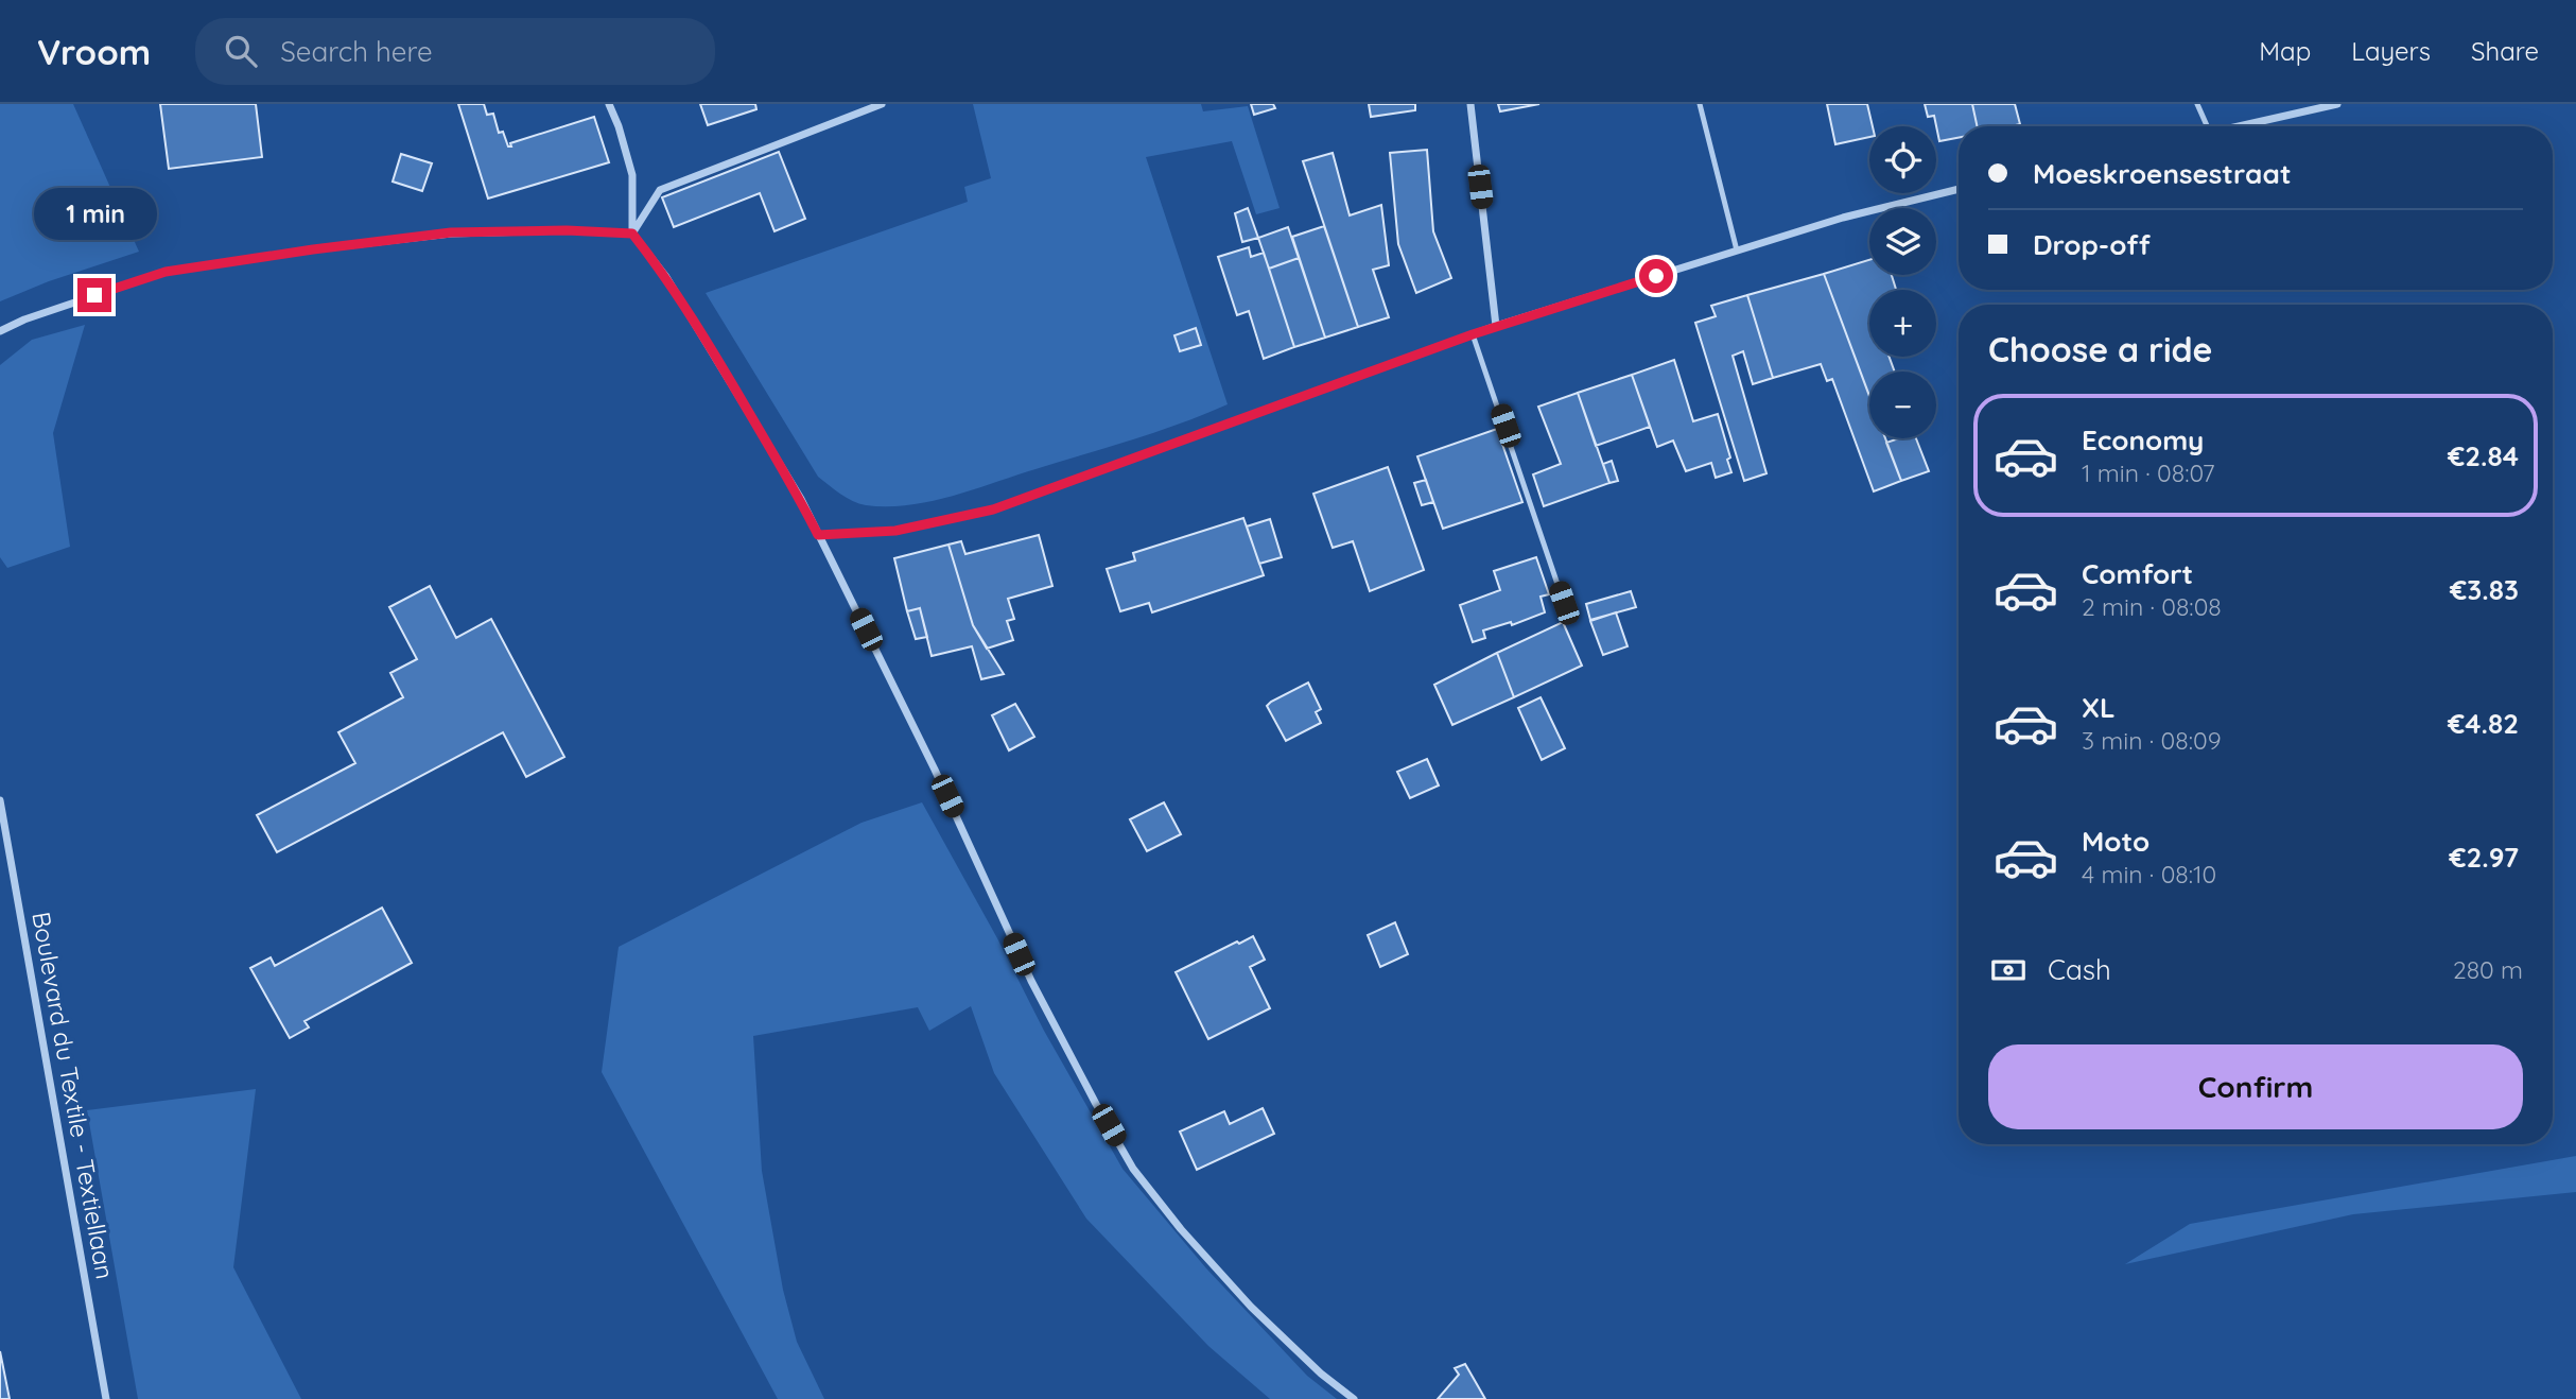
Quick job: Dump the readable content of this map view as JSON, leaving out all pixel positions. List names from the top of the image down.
{
  "streets": {
    "street": ["Boulevard du Textile - Textiellaan"]
  },
  "page": {
    "header": "Vroom",
    "search": "Search here",
    "nav": ["Map", "Layers", "Share"],
    "map_buttons": ["+", "−"],
    "banner": ["Moeskroensestraat", "Drop-off"],
    "bubble": "1 min",
    "heading": "Choose a ride",
    "list": [
      {
        "name": "Economy",
        "note": "1 min · 08:07",
        "value": "€2.84"
      },
      {
        "name": "Comfort",
        "note": "2 min · 08:08",
        "value": "€3.83"
      },
      {
        "name": "XL",
        "note": "3 min · 08:09",
        "value": "€4.82"
      },
      {
        "name": "Moto",
        "note": "4 min · 08:10",
        "value": "€2.97"
      }
    ],
    "pay": ["Cash", "280 m"],
    "buttons": "Confirm"
  }
}
